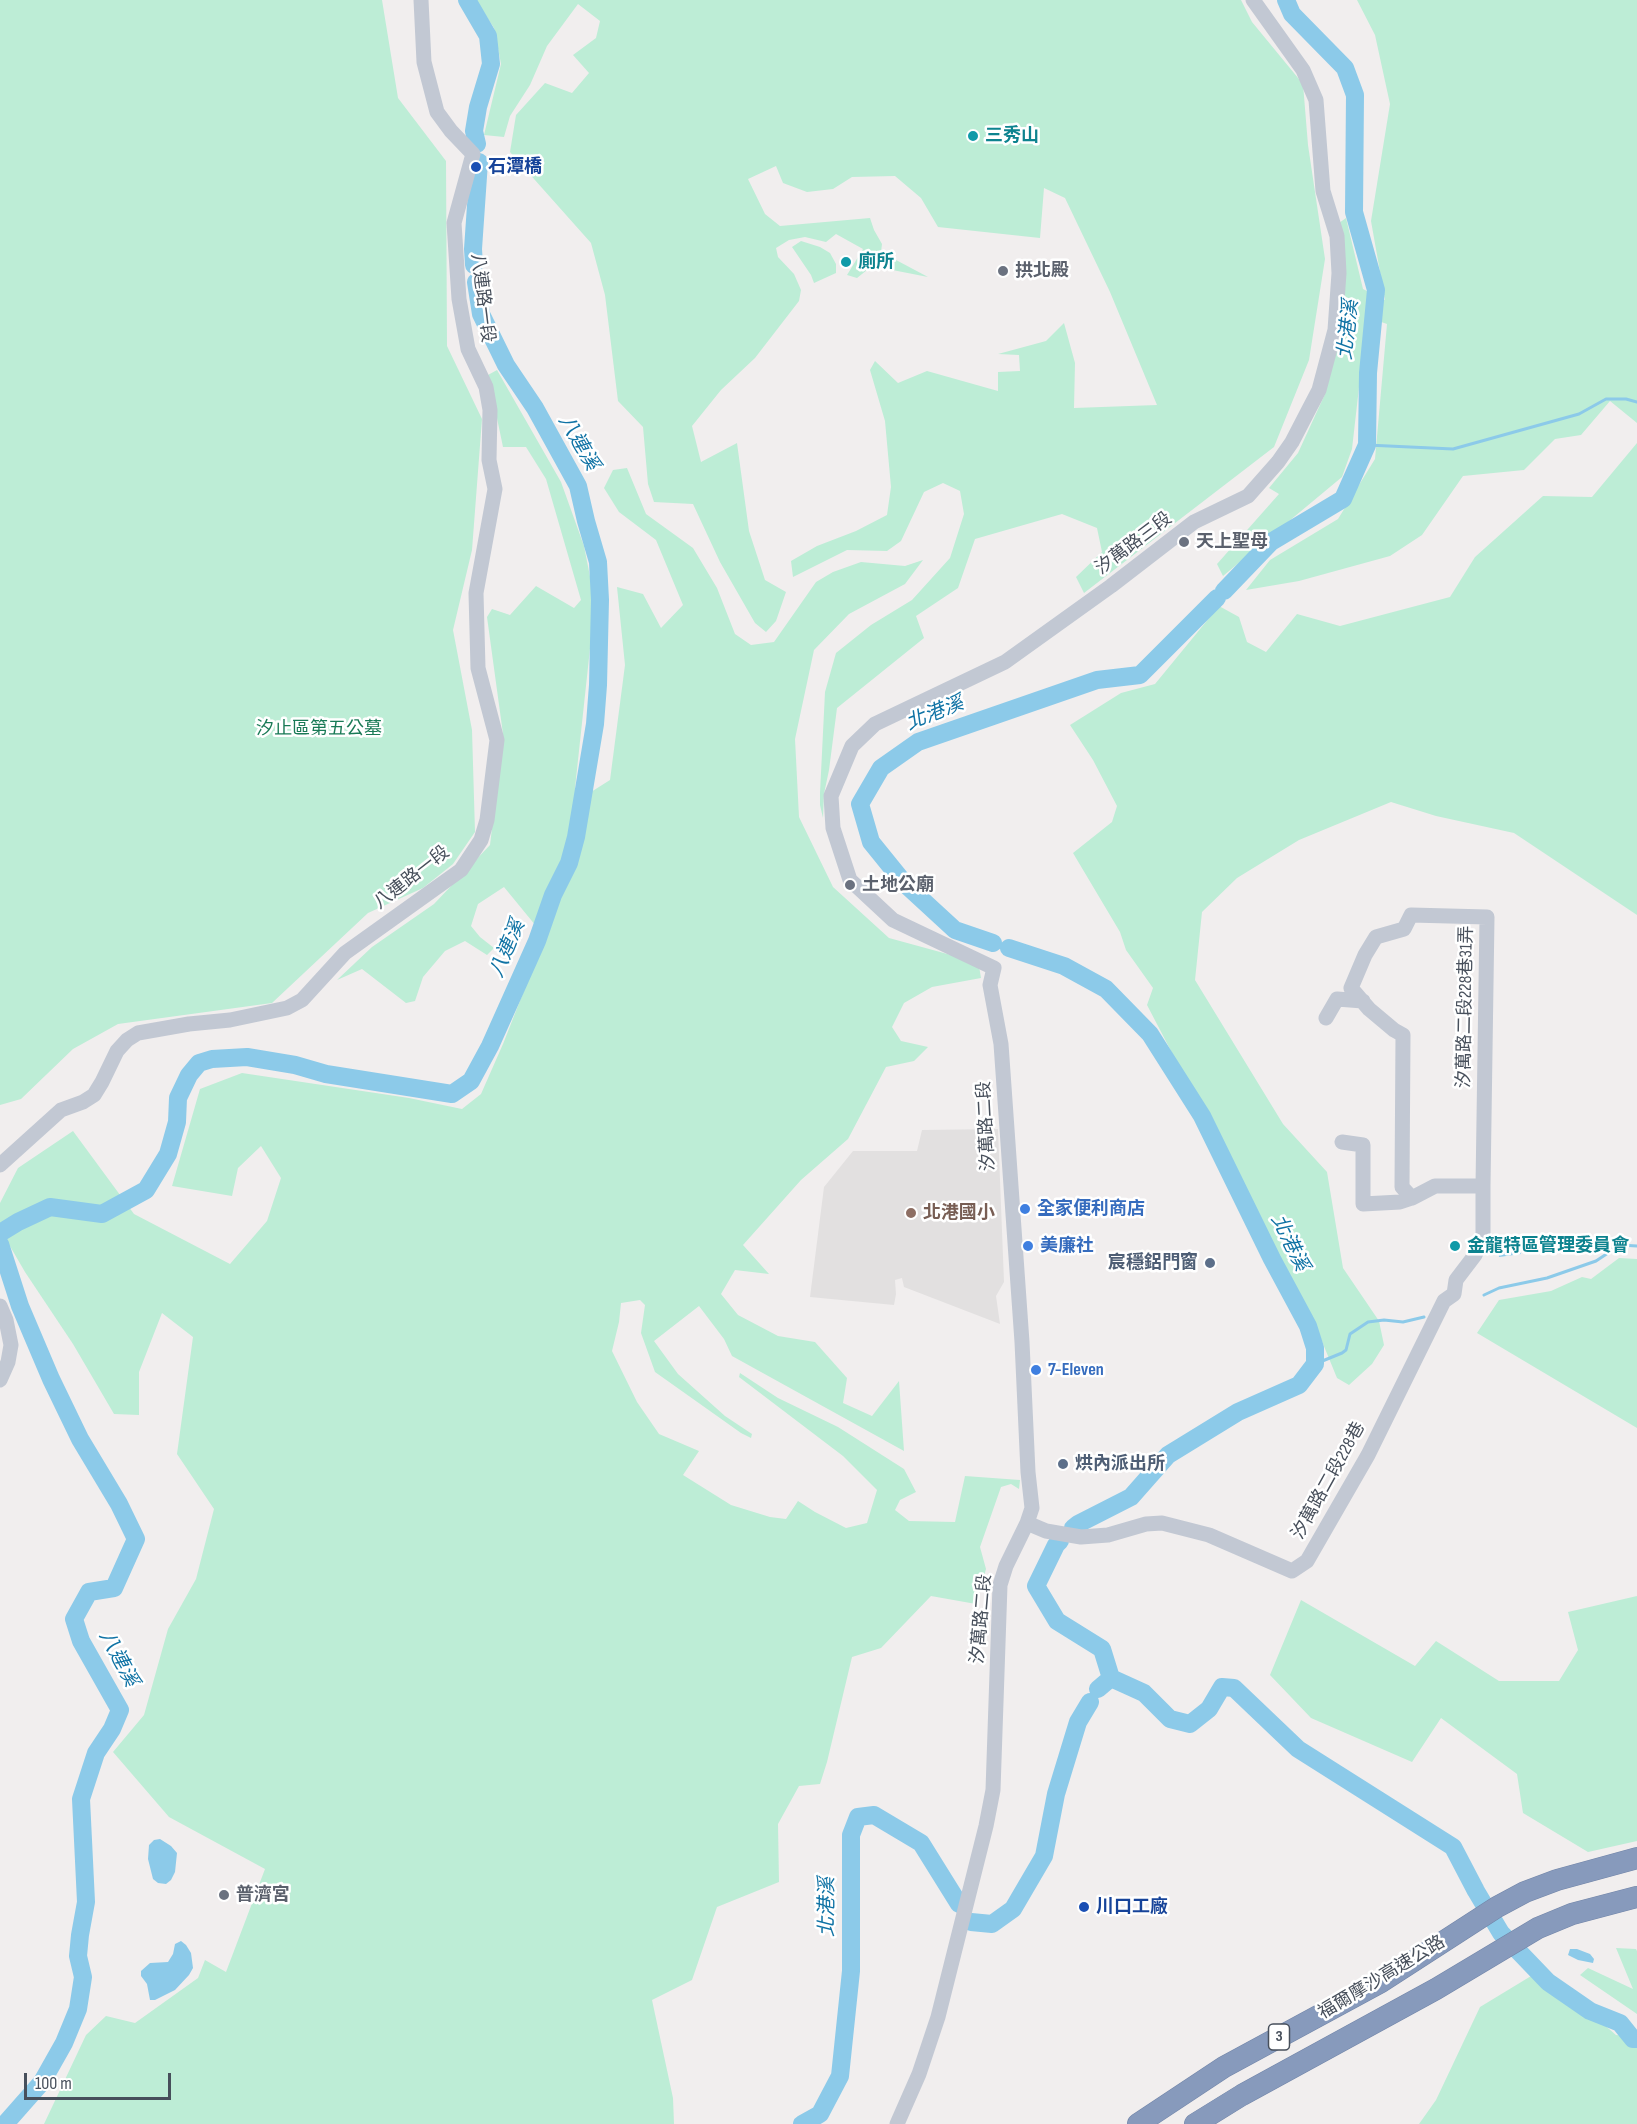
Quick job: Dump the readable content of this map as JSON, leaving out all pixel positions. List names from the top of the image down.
{
  "streets": {
    "highway": ["福爾摩沙高速公路", "3"],
    "street": [
      "八連路一段",
      "汐萬路三段",
      "汐萬路二段228巷31弄",
      "汐萬路二段",
      "汐萬路二段228巷"
    ]
  },
  "crossings": [
    ["汐萬路三段", "汐萬路二段"],
    ["汐萬路二段228巷31弄", "汐萬路二段228巷"],
    ["汐萬路二段", "汐萬路二段228巷"]
  ],
  "water": ["北港溪", "八連溪"],
  "parks": ["汐止區第五公墓"],
  "places": [
    "三秀山",
    "石潭橋",
    "廁所",
    "拱北殿",
    "天上聖母",
    "土地公廟",
    "全家便利商店",
    "北港國小",
    "美廉社",
    "金龍特區管理委員會",
    "宸穩鋁門窗",
    "7-Eleven",
    "烘內派出所",
    "普濟宮",
    "川口工廠"
  ],
  "scale_bar": "100 m"
}
